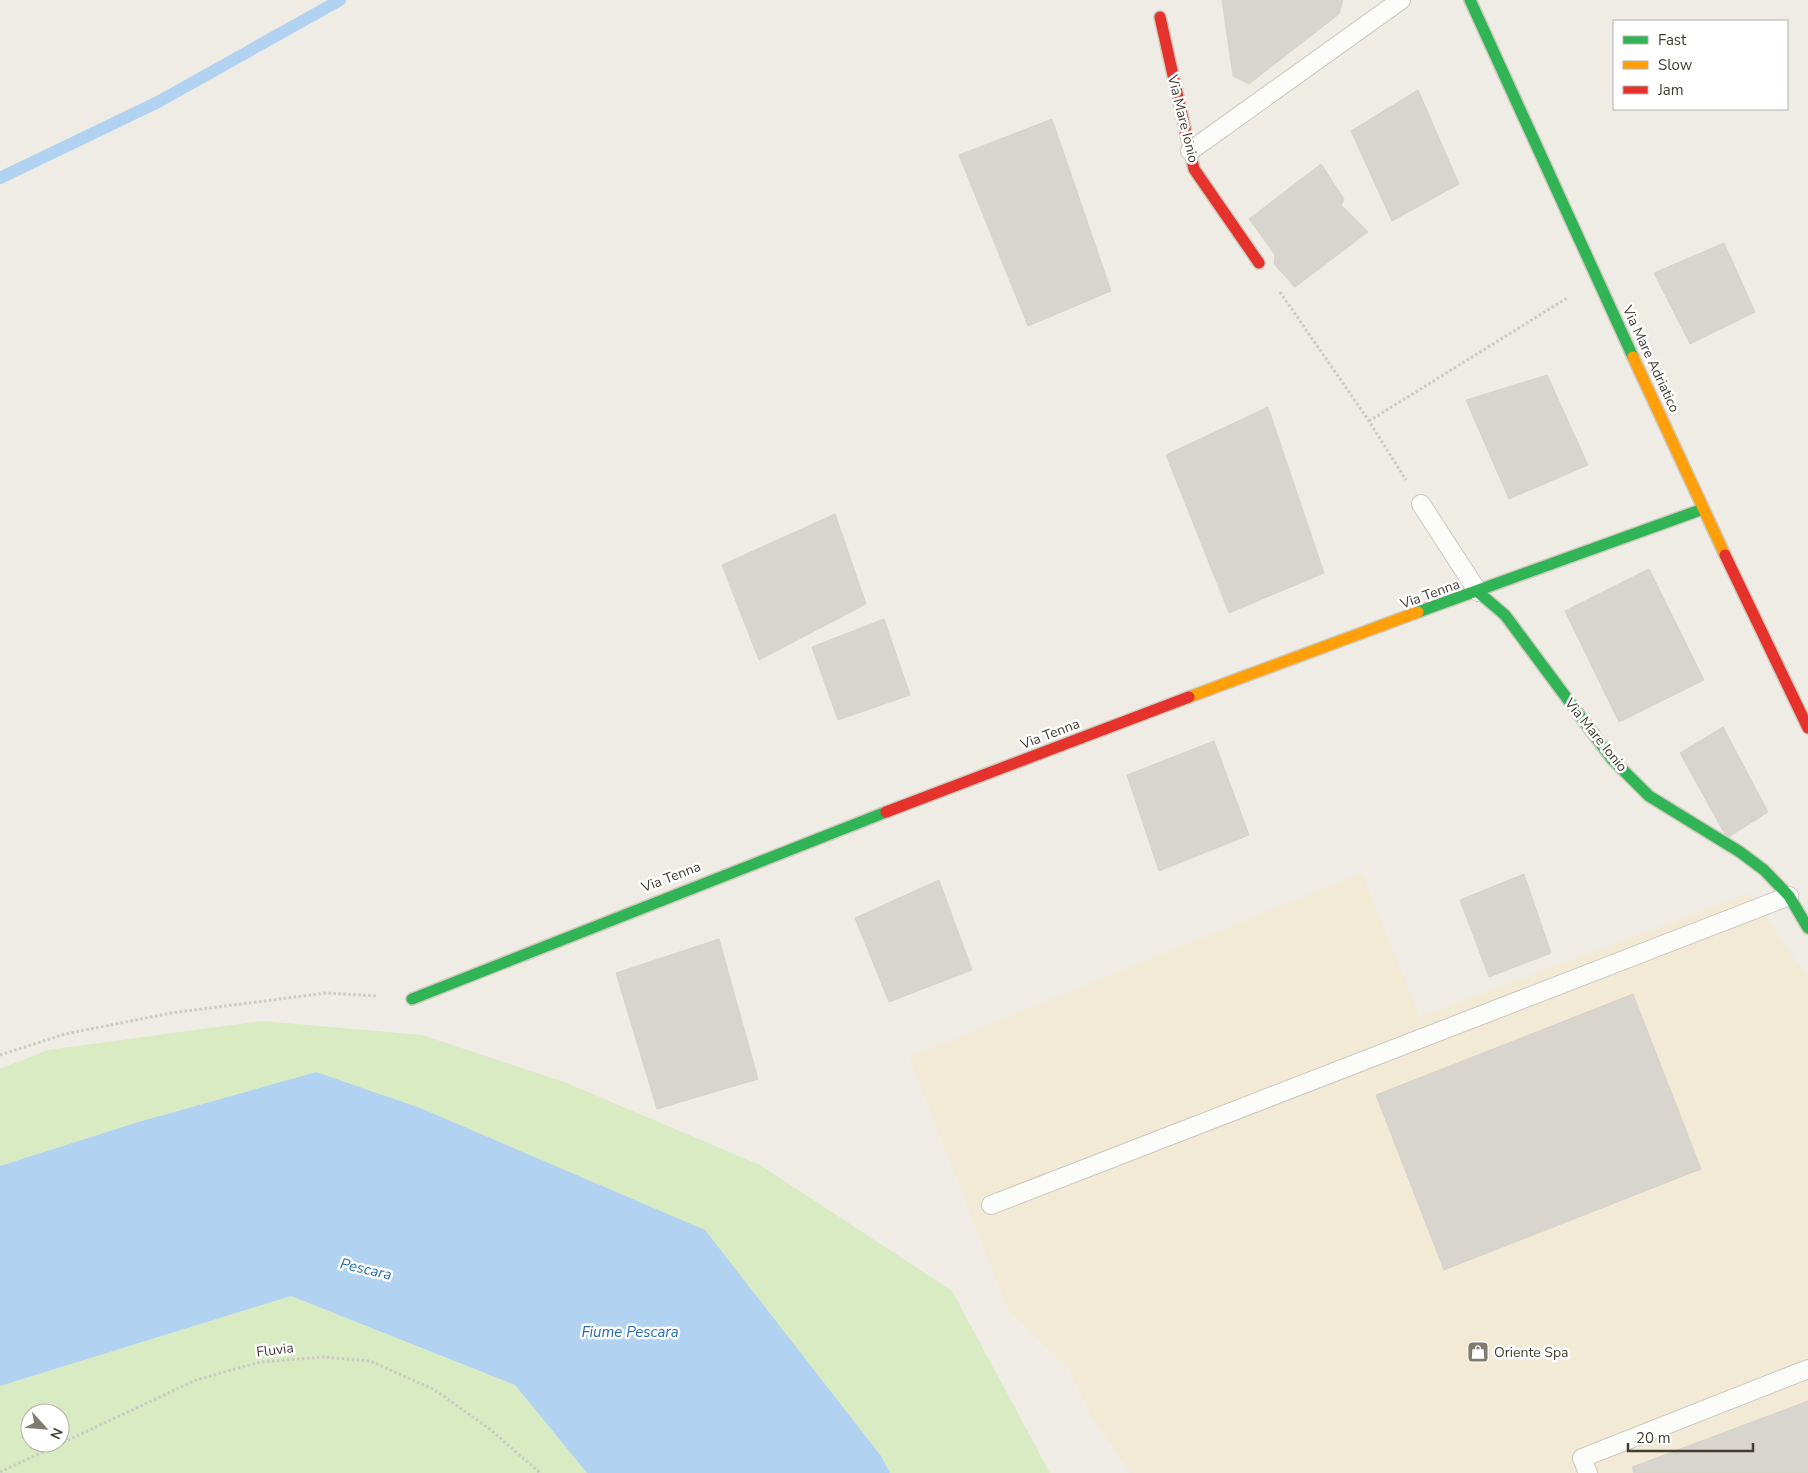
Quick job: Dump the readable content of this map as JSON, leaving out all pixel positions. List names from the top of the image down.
{
  "streets": {
    "street": ["Via Mare Ionio", "Via Mare Adriatico", "Via Tenna"],
    "path": ["Fluvia"]
  },
  "crossings": [
    ["Via Mare Ionio", "Via Tenna"],
    ["Via Mare Adriatico", "Via Tenna"]
  ],
  "water": ["Pescara", "Fiume Pescara"],
  "places": {
    "shop": ["Oriente Spa"]
  },
  "legend": ["Fast", "Slow", "Jam"],
  "scale_bar": "20 m",
  "north": "bottom right"
}
